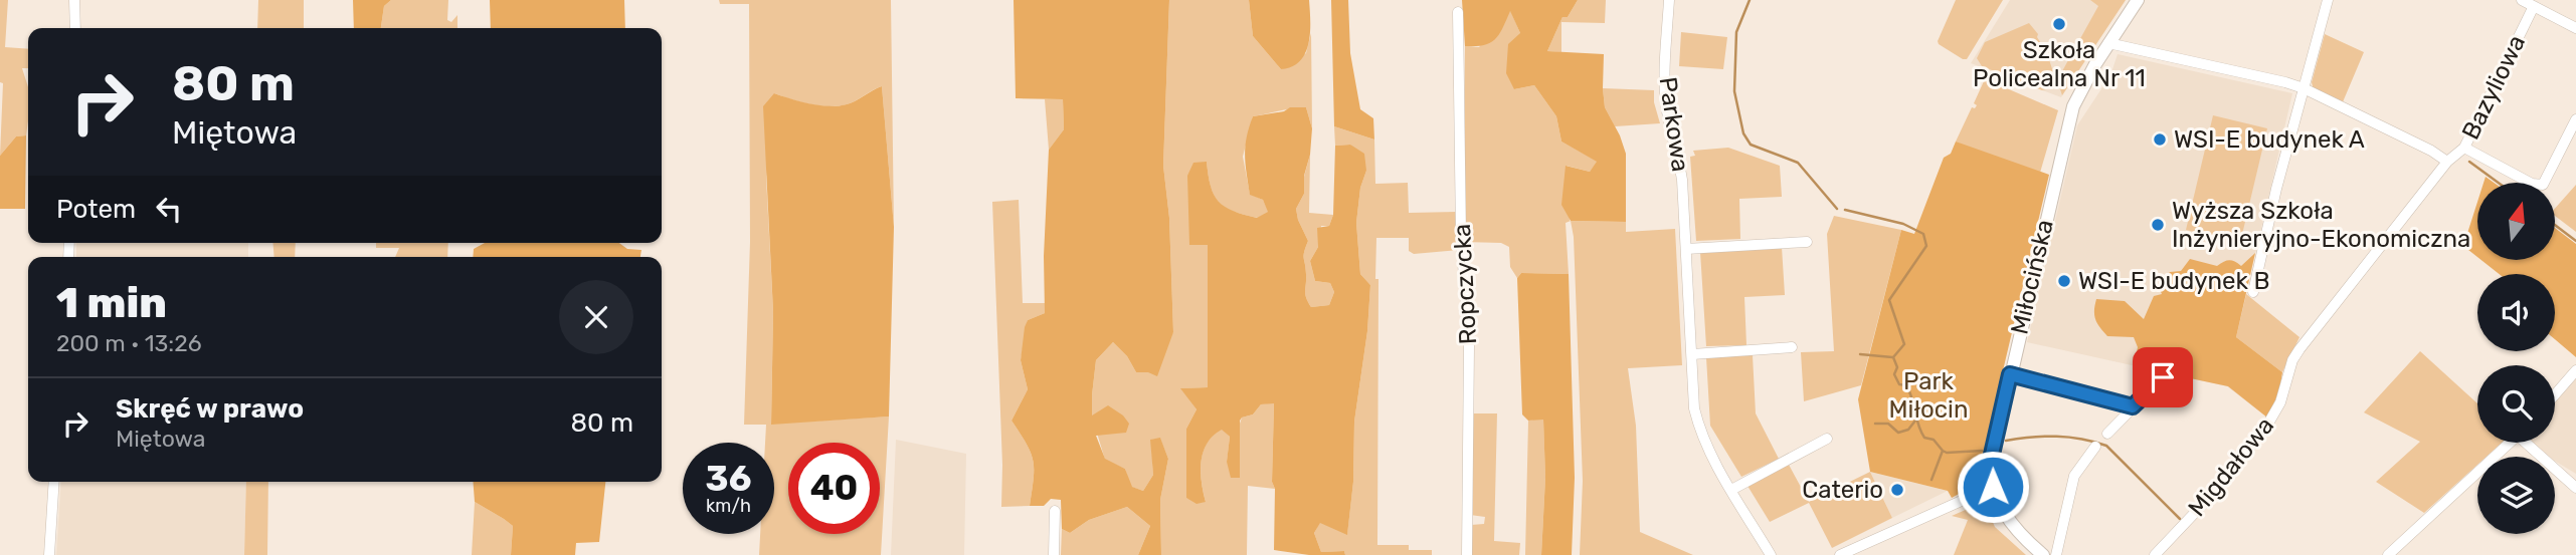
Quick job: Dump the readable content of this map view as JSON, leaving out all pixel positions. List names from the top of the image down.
{
  "streets": {
    "street": [
      "Bazyliowa",
      "Parkowa",
      "Miłocińska",
      "Ropczycka",
      "Migdałowa"
    ]
  },
  "crossings": [
    ["Bazyliowa", "Migdałowa"]
  ],
  "parks": ["Park Miłocin"],
  "places": [
    "Szkoła Policealna Nr 11",
    "WSI-E budynek A",
    "Wyższa Szkoła Inżynieryjno-Ekonomiczna",
    "WSI-E budynek B",
    "Caterio"
  ],
  "north": "top",
  "page": {
    "turn": ["80 m", "Miętowa"],
    "then": "Potem",
    "heading": ["1 min", "200 m · 13:26"],
    "list": [
      {
        "name": "Skręć w prawo",
        "note": "Miętowa",
        "value": "80 m"
      }
    ],
    "speed": "36 km/h",
    "limit": "40"
  }
}
